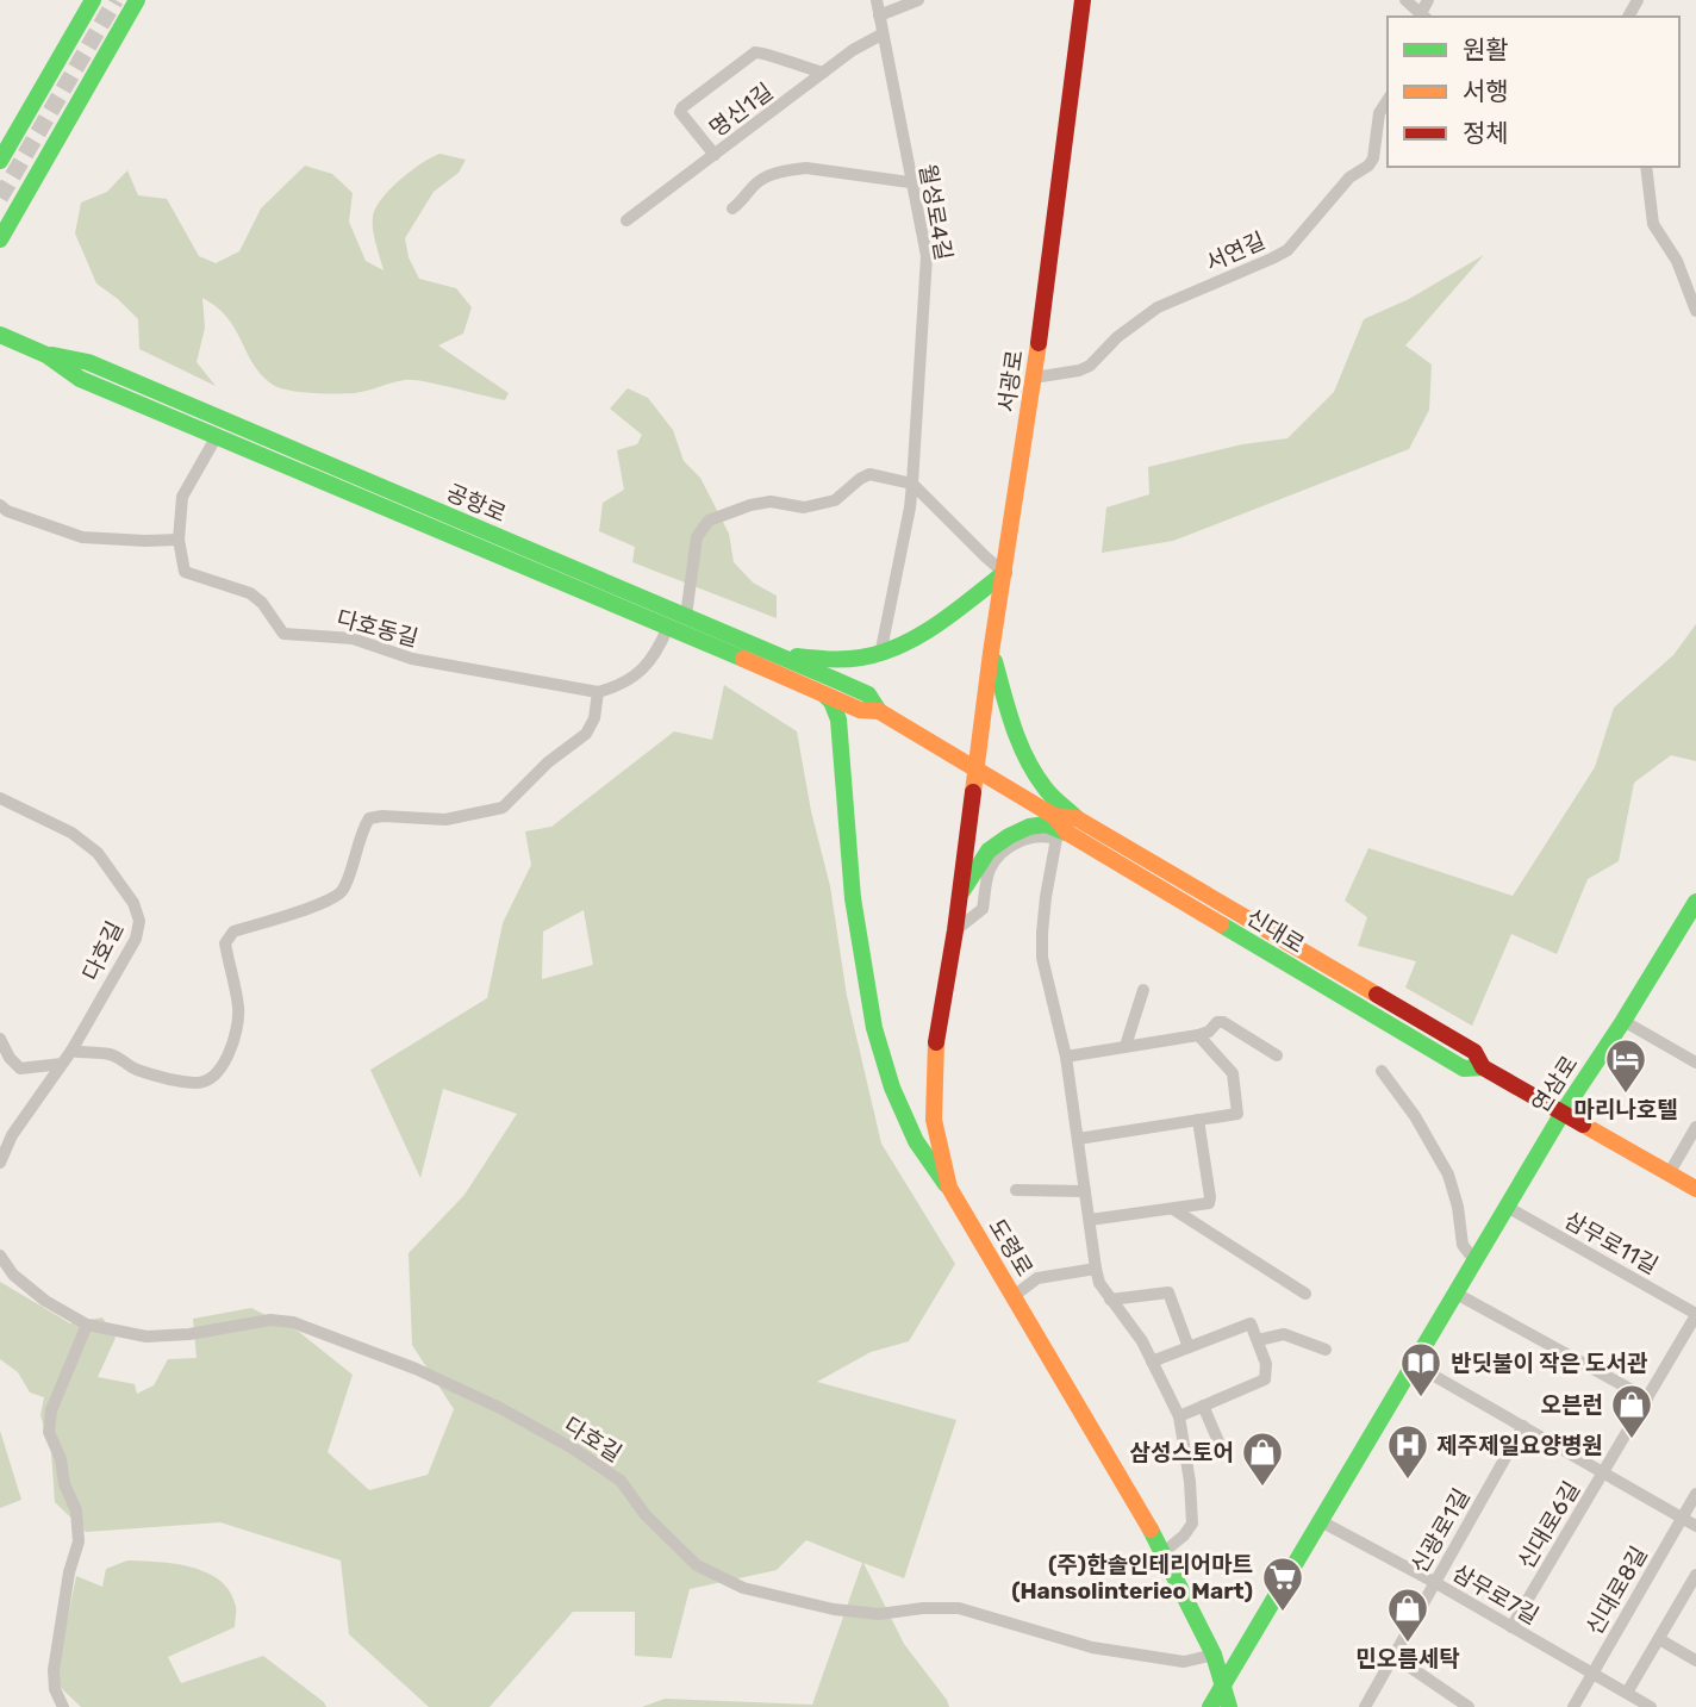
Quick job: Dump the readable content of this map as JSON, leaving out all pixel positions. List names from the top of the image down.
{
  "streets": {
    "main road": [
      "서광로",
      "공항로",
      "신대로",
      "연삼로",
      "도령로"
    ],
    "street": [
      "명신1길",
      "월성로4길",
      "서연길",
      "다호동길",
      "다호길",
      "삼무로11길",
      "신대로6길",
      "신광로1길",
      "신대로8길",
      "삼무로7길"
    ]
  },
  "crossings": [
    ["명신1길", "월성로4길"],
    ["서연길", "서광로"],
    ["서광로", "공항로"],
    ["서광로", "신대로"],
    ["서광로", "도령로"],
    ["공항로", "신대로"],
    ["공항로", "도령로"],
    ["신대로", "연삼로"],
    ["신대로", "도령로"],
    ["다호길", "도령로"],
    ["연삼로", "삼무로11길"],
    ["연삼로", "도령로"],
    ["연삼로", "삼무로7길"],
    ["삼무로11길", "신대로6길"],
    ["신대로6길", "삼무로7길"],
    ["신광로1길", "삼무로7길"],
    ["신대로8길", "삼무로7길"]
  ],
  "places": {
    "hotel": ["마리나호텔"],
    "library": ["반딧불이 작은 도서관"],
    "shop": ["오븐런", "삼성스토어", "민오름세탁"],
    "hospital": ["제주제일요양병원"],
    "supermarket": ["(주)한솔인테리어마트 (Hansolinterieo Mart)"]
  },
  "legend": ["원활", "서행", "정체"]
}
